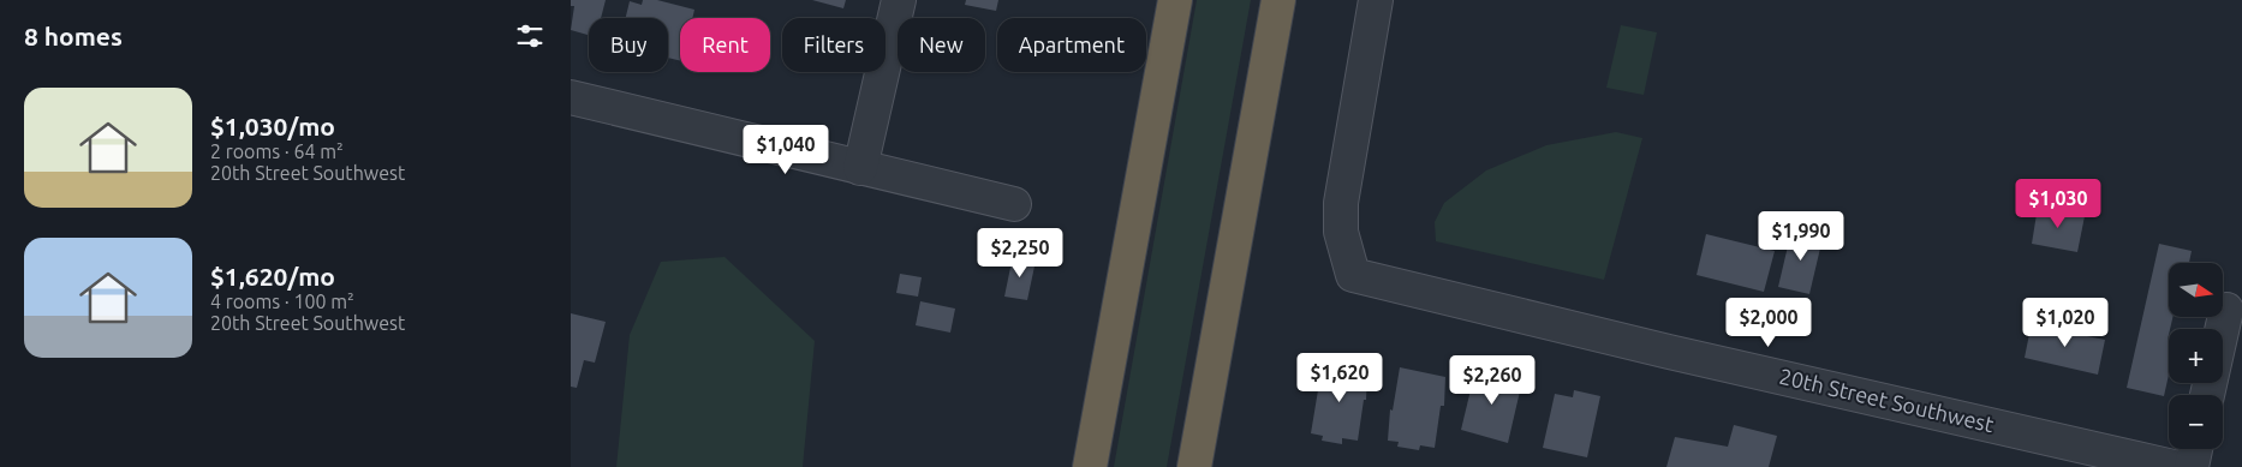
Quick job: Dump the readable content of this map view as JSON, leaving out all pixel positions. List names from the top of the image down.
{
  "streets": {
    "street": ["20th Street Southwest"]
  },
  "north": "right",
  "page": {
    "heading": "8 homes",
    "chip": [
      "Buy",
      "Rent",
      "Filters",
      "New",
      "Apartment"
    ],
    "list": [
      {
        "name": "$1,030/mo",
        "note": "2 rooms · 64 m² · 20th Street Southwest"
      },
      {
        "name": "$1,620/mo",
        "note": "4 rooms · 100 m² · 20th Street Southwest"
      }
    ],
    "price": [
      "$1,040",
      "$1,030",
      "$1,990",
      "$2,250",
      "$2,000",
      "$1,020",
      "$1,620",
      "$2,260"
    ],
    "map_buttons": ["+", "−"]
  }
}
